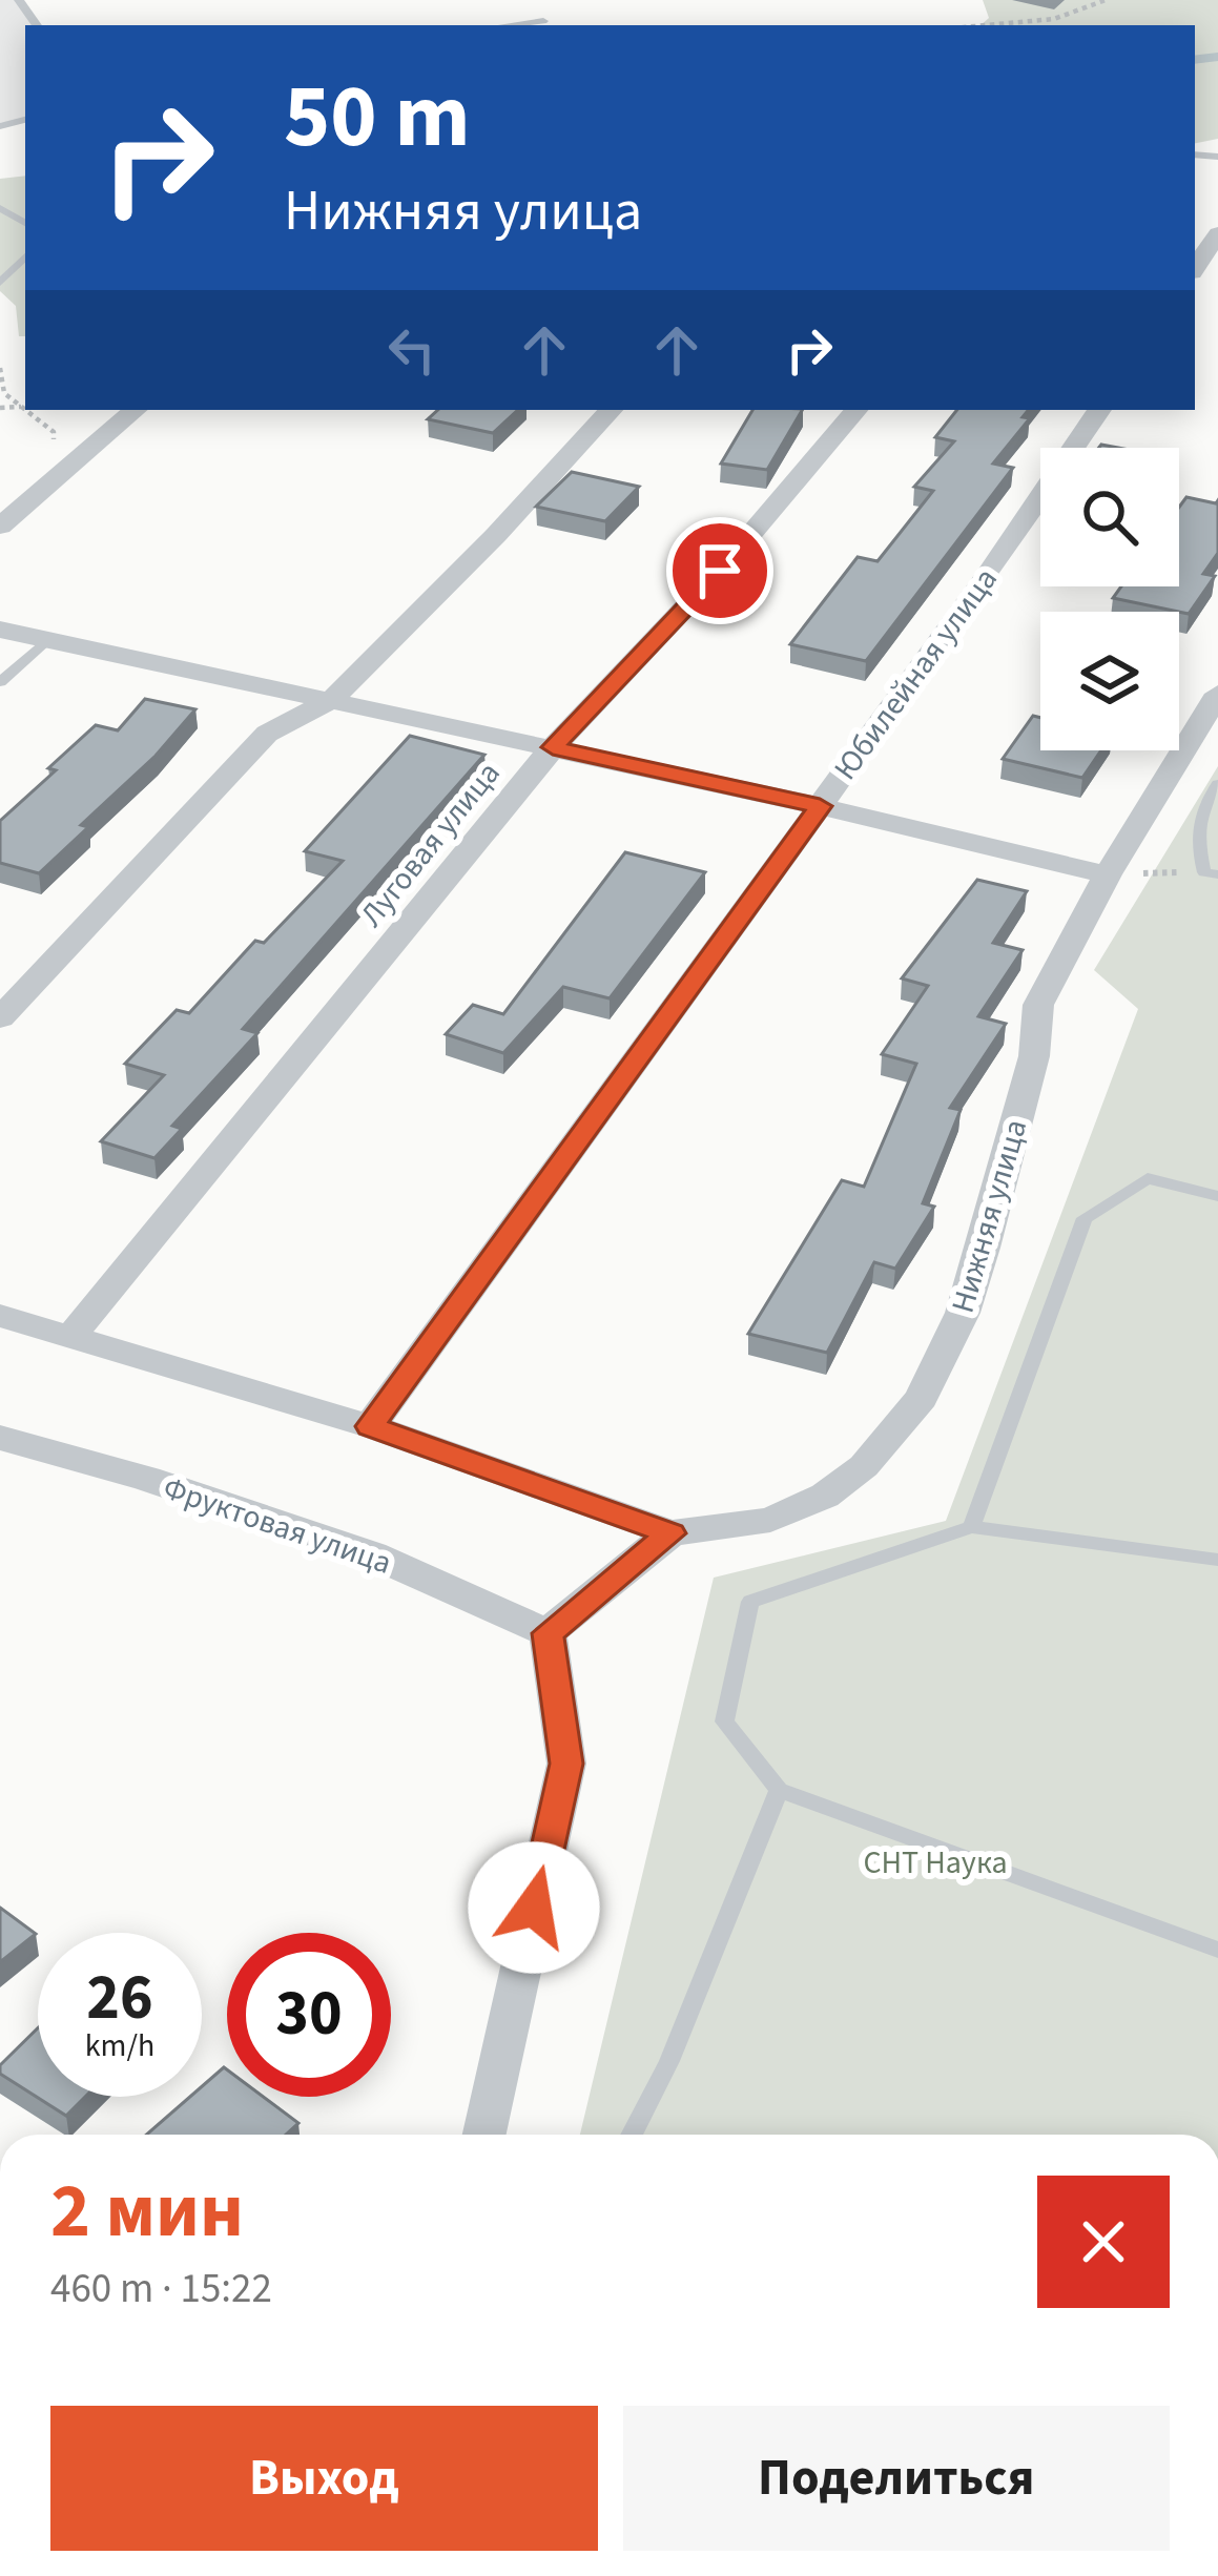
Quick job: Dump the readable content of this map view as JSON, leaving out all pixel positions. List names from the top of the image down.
{
  "streets": {
    "street": [
      "Юбилейная улица",
      "Луговая улица",
      "Нижняя улица",
      "Фруктовая улица"
    ]
  },
  "parks": ["СНТ Наука"],
  "page": {
    "turn": ["50 m", "Нижняя улица"],
    "speed": "26 km/h",
    "limit": "30",
    "heading": ["2 мин", "460 m · 15:22"],
    "buttons": ["Выход", "Поделиться"]
  }
}
